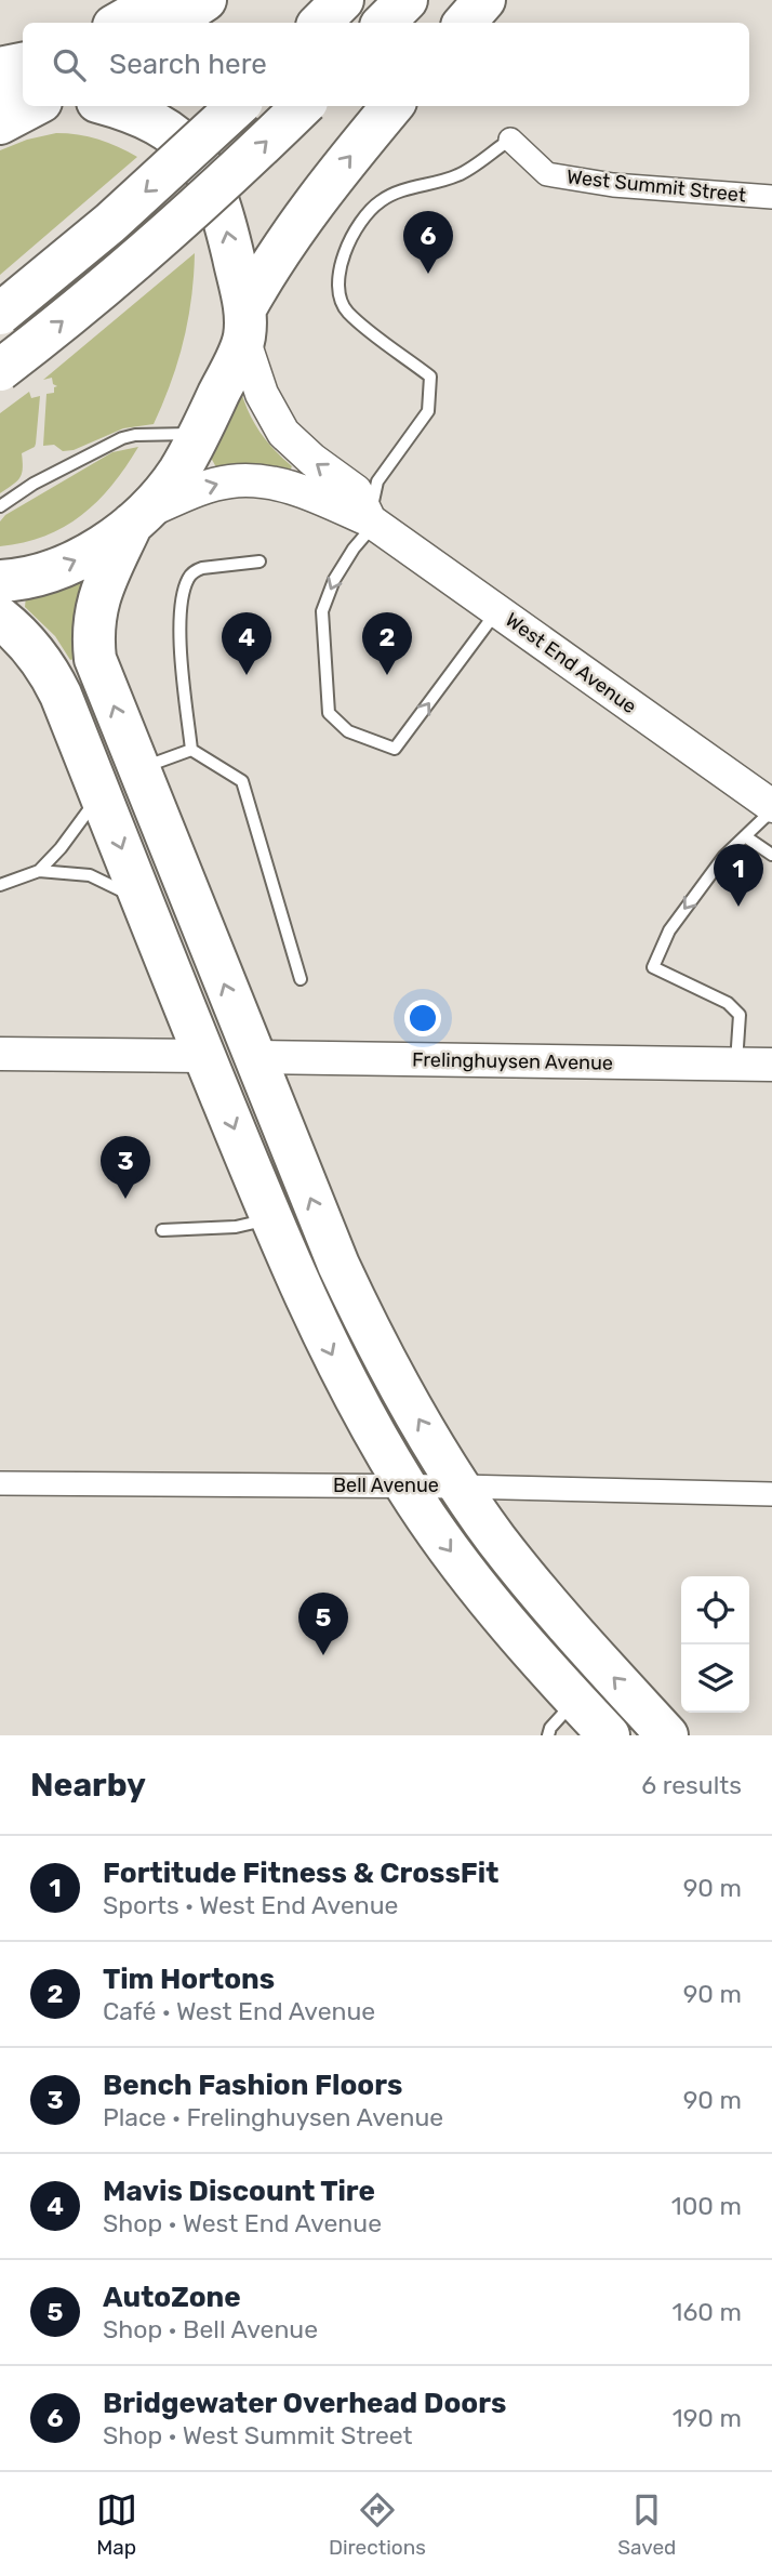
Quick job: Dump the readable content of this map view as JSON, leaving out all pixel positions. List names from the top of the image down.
{
  "streets": {
    "street": [
      "West Summit Street",
      "West End Avenue",
      "Frelinghuysen Avenue",
      "Bell Avenue"
    ]
  },
  "page": {
    "search": "Search here",
    "pins": [
      "6",
      "2",
      "4",
      "1",
      "3",
      "5"
    ],
    "heading": ["Nearby", "6 results"],
    "list": [
      {
        "mark": "1",
        "name": "Fortitude Fitness & CrossFit",
        "note": "Sports · West End Avenue",
        "value": "90 m"
      },
      {
        "mark": "2",
        "name": "Tim Hortons",
        "note": "Café · West End Avenue",
        "value": "90 m"
      },
      {
        "mark": "3",
        "name": "Bench Fashion Floors",
        "note": "Place · Frelinghuysen Avenue",
        "value": "90 m"
      },
      {
        "mark": "4",
        "name": "Mavis Discount Tire",
        "note": "Shop · West End Avenue",
        "value": "100 m"
      },
      {
        "mark": "5",
        "name": "AutoZone",
        "note": "Shop · Bell Avenue",
        "value": "160 m"
      },
      {
        "mark": "6",
        "name": "Bridgewater Overhead Doors",
        "note": "Shop · West Summit Street",
        "value": "190 m"
      }
    ],
    "nav": ["Map", "Directions", "Saved"]
  }
}
